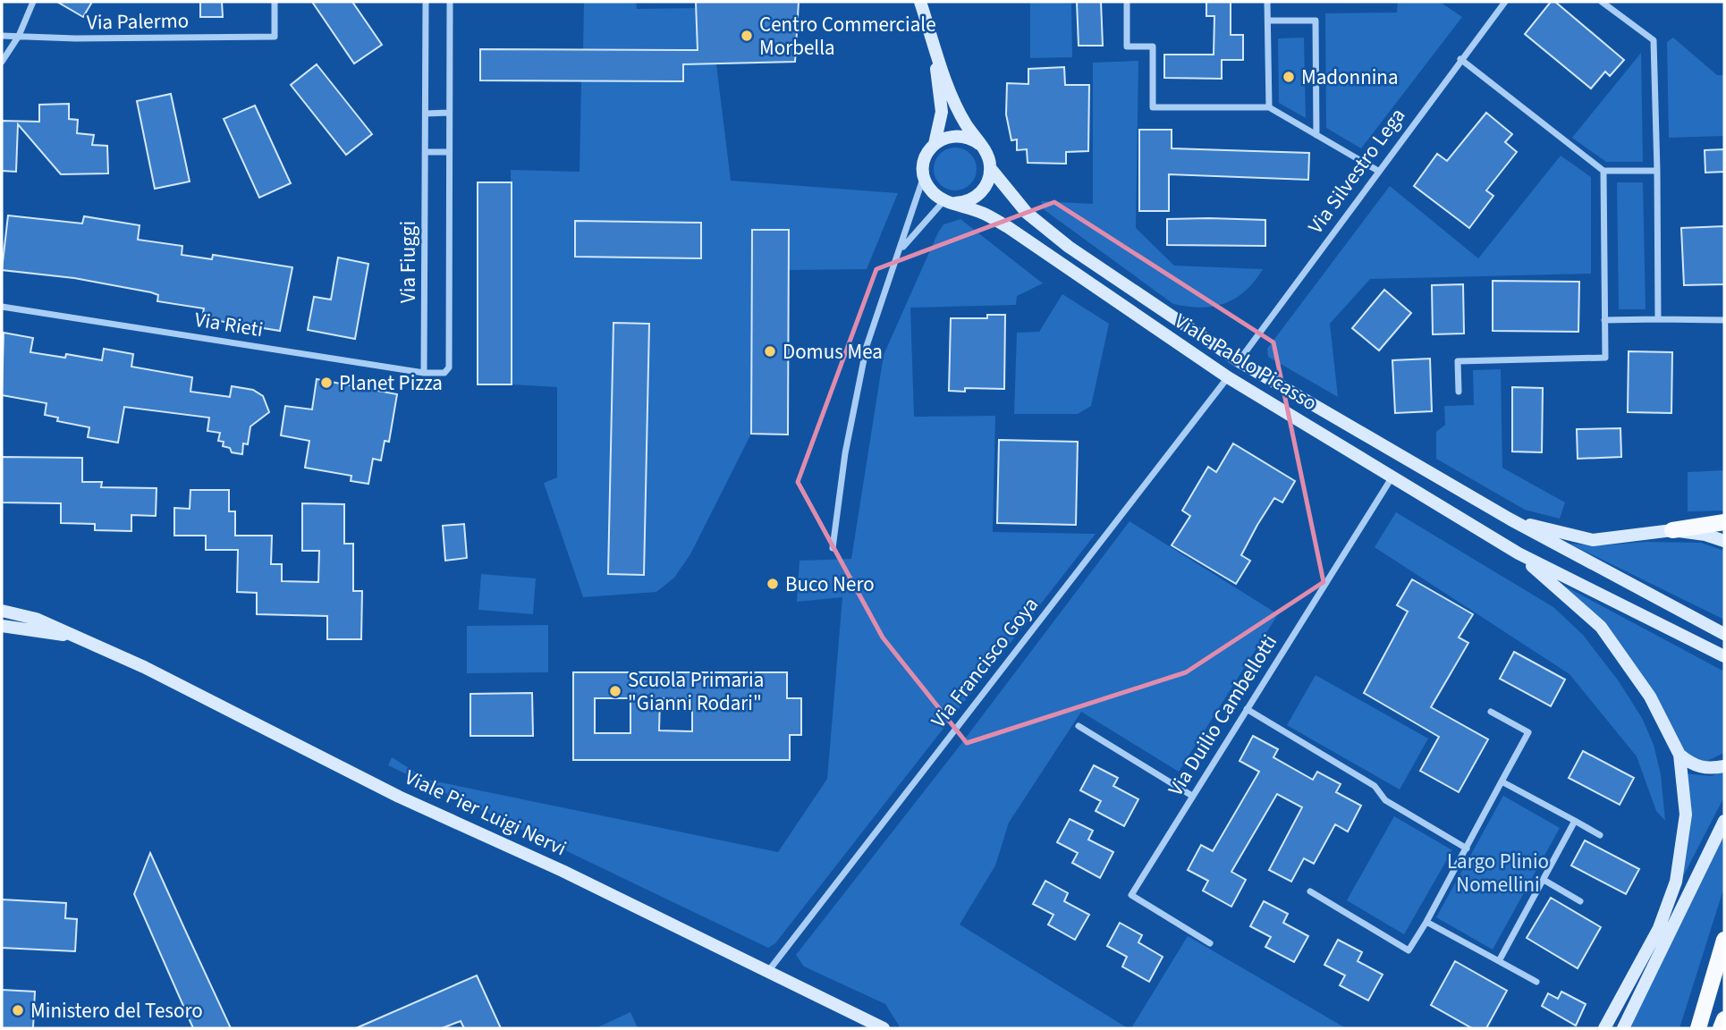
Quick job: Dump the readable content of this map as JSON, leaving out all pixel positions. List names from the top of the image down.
{
  "streets": {
    "street": [
      "Via Palermo",
      "Via Silvestro Lega",
      "Via Fiuggi",
      "Via Rieti",
      "Viale Pablo Picasso",
      "Via Francisco Goya",
      "Via Duilio Cambellotti",
      "Viale Pier Luigi Nervi"
    ]
  },
  "crossings": [
    ["Via Silvestro Lega", "Viale Pablo Picasso"],
    ["Via Fiuggi", "Via Rieti"],
    ["Viale Pablo Picasso", "Via Francisco Goya"],
    ["Viale Pablo Picasso", "Via Duilio Cambellotti"],
    ["Via Francisco Goya", "Viale Pier Luigi Nervi"]
  ],
  "parks": ["Largo Plinio Nomellini"],
  "places": [
    "Centro Commerciale Morbella",
    "Madonnina",
    "Domus Mea",
    "Planet Pizza",
    "Buco Nero",
    "Scuola Primaria \"Gianni Rodari\"",
    "Ministero del Tesoro"
  ]
}
